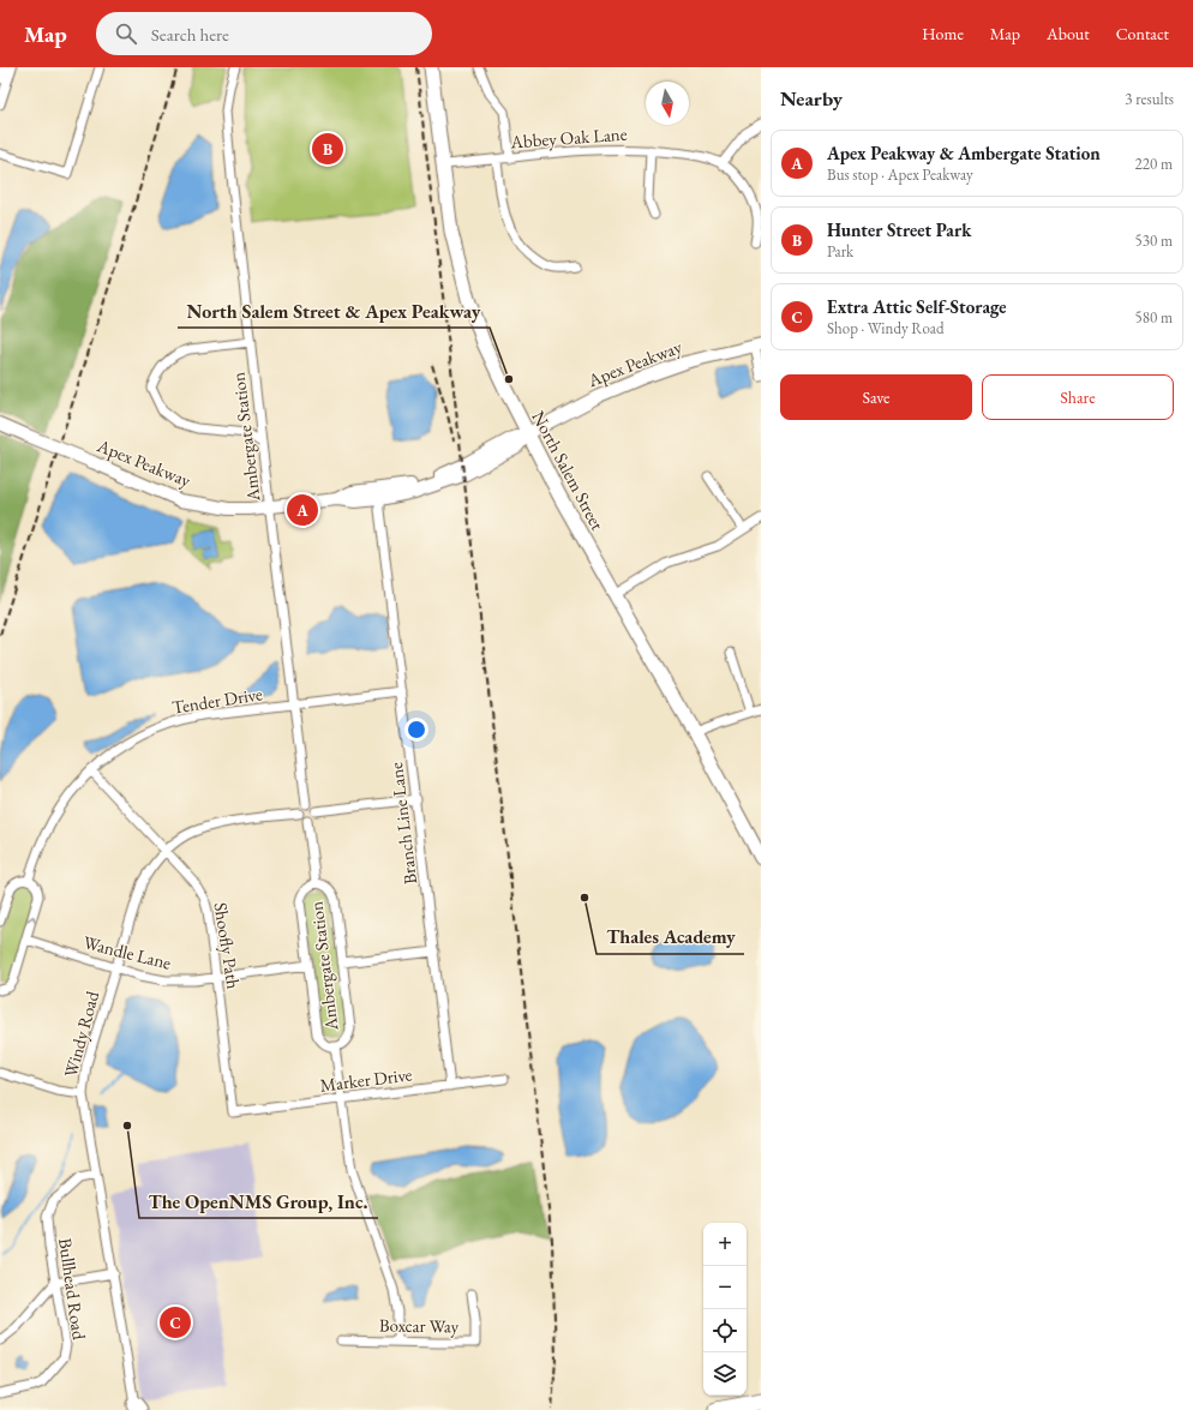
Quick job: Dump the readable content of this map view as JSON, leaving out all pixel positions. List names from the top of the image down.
{
  "streets": {
    "main road": ["Apex Peakway", "North Salem Street"],
    "street": [
      "Abbey Oak Lane",
      "Ambergate Station",
      "Tender Drive",
      "Branch Line Lane",
      "Shoofly Path",
      "Wandle Lane",
      "Windy Road",
      "Marker Drive",
      "Bullhead Road",
      "Boxcar Way"
    ]
  },
  "crossings": [
    ["Abbey Oak Lane", "North Salem Street"],
    ["Apex Peakway", "Ambergate Station"],
    ["Apex Peakway", "North Salem Street"],
    ["Apex Peakway", "Branch Line Lane"],
    ["Ambergate Station", "Tender Drive"],
    ["Ambergate Station", "Wandle Lane"],
    ["Ambergate Station", "Windy Road"],
    ["Ambergate Station", "Marker Drive"],
    ["Ambergate Station", "Boxcar Way"],
    ["Tender Drive", "Branch Line Lane"],
    ["Tender Drive", "Shoofly Path"],
    ["Branch Line Lane", "Marker Drive"],
    ["Shoofly Path", "Wandle Lane"],
    ["Shoofly Path", "Windy Road"],
    ["Shoofly Path", "Marker Drive"],
    ["Wandle Lane", "Windy Road"],
    ["Windy Road", "Bullhead Road"]
  ],
  "places": ["North Salem Street & Apex Peakway", "Thales Academy", "The OpenNMS Group, Inc."],
  "north": "bottom",
  "page": {
    "header": "Map",
    "search": "Search here",
    "nav": [
      "Home",
      "Map",
      "About",
      "Contact"
    ],
    "heading": ["Nearby", "3 results"],
    "list": [
      {
        "mark": "A",
        "name": "Apex Peakway & Ambergate Station",
        "note": "Bus stop · Apex Peakway",
        "value": "220 m"
      },
      {
        "mark": "B",
        "name": "Hunter Street Park",
        "note": "Park",
        "value": "530 m"
      },
      {
        "mark": "C",
        "name": "Extra Attic Self-Storage",
        "note": "Shop · Windy Road",
        "value": "580 m"
      }
    ],
    "pins": ["B", "A", "C"],
    "buttons": ["Save", "Share"],
    "map_buttons": ["+", "−"]
  }
}
